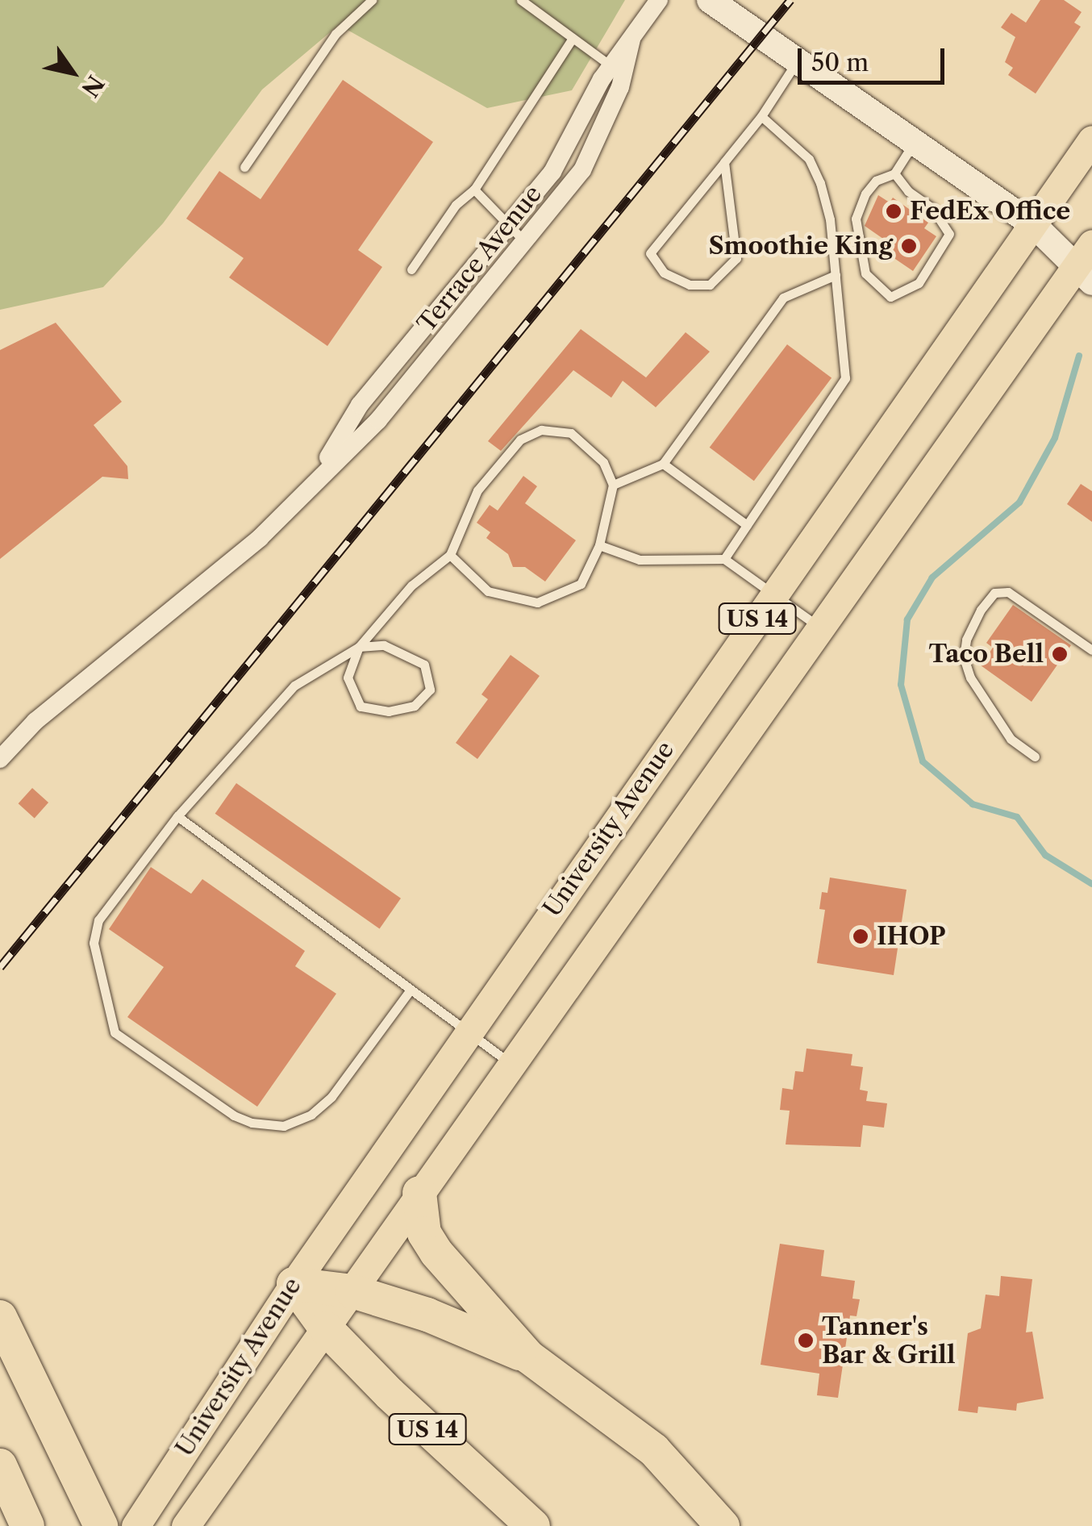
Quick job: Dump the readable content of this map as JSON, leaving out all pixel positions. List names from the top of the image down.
{
  "streets": {
    "highway": ["US 14"],
    "main road": ["University Avenue"],
    "street": ["Terrace Avenue"]
  },
  "crossings": [
    ["US 14", "University Avenue"]
  ],
  "places": [
    "FedEx Office",
    "Smoothie King",
    "Taco Bell",
    "IHOP",
    "Tanner's Bar & Grill"
  ],
  "scale_bar": "50 m",
  "north": "bottom right"
}
